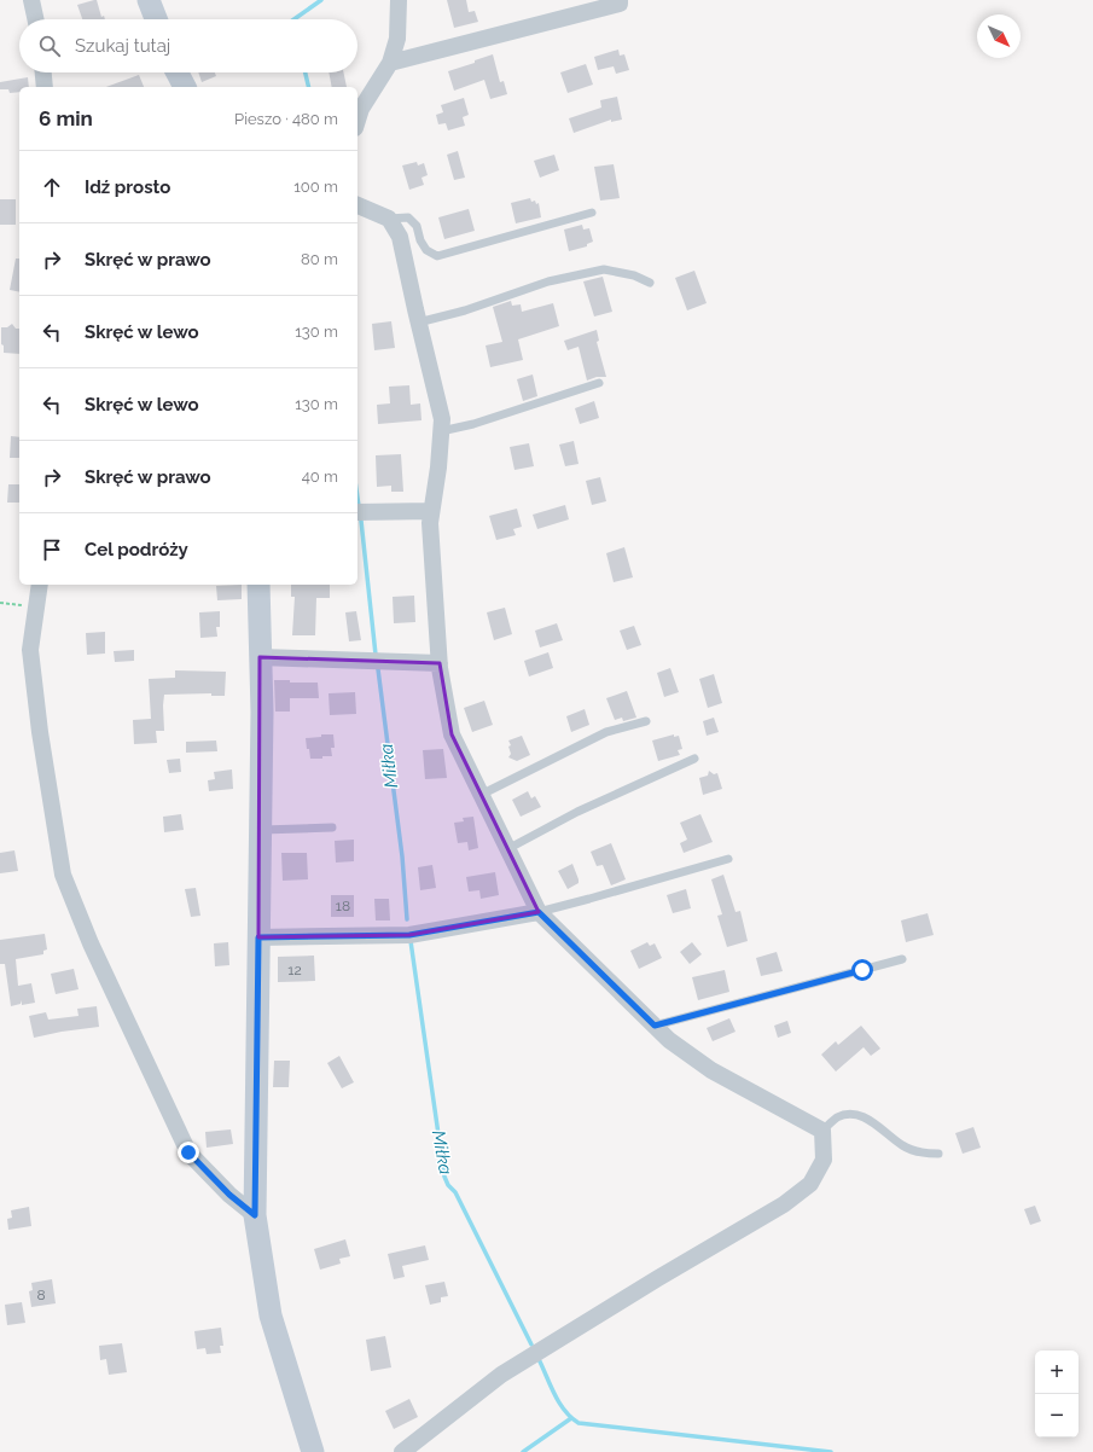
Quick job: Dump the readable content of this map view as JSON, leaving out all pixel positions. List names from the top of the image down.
{
  "water": ["Miłka"],
  "house_numbers": ["18", "12", "8"],
  "north": "bottom right",
  "page": {
    "search": "Szukaj tutaj",
    "heading": ["6 min", "Pieszo · 480 m"],
    "list": [
      ["Idź prosto", "100 m"],
      ["Skręć w prawo", "80 m"],
      ["Skręć w lewo", "130 m"],
      ["Skręć w lewo", "130 m"],
      ["Skręć w prawo", "40 m"],
      "Cel podróży"
    ],
    "map_buttons": ["+", "−"]
  }
}
